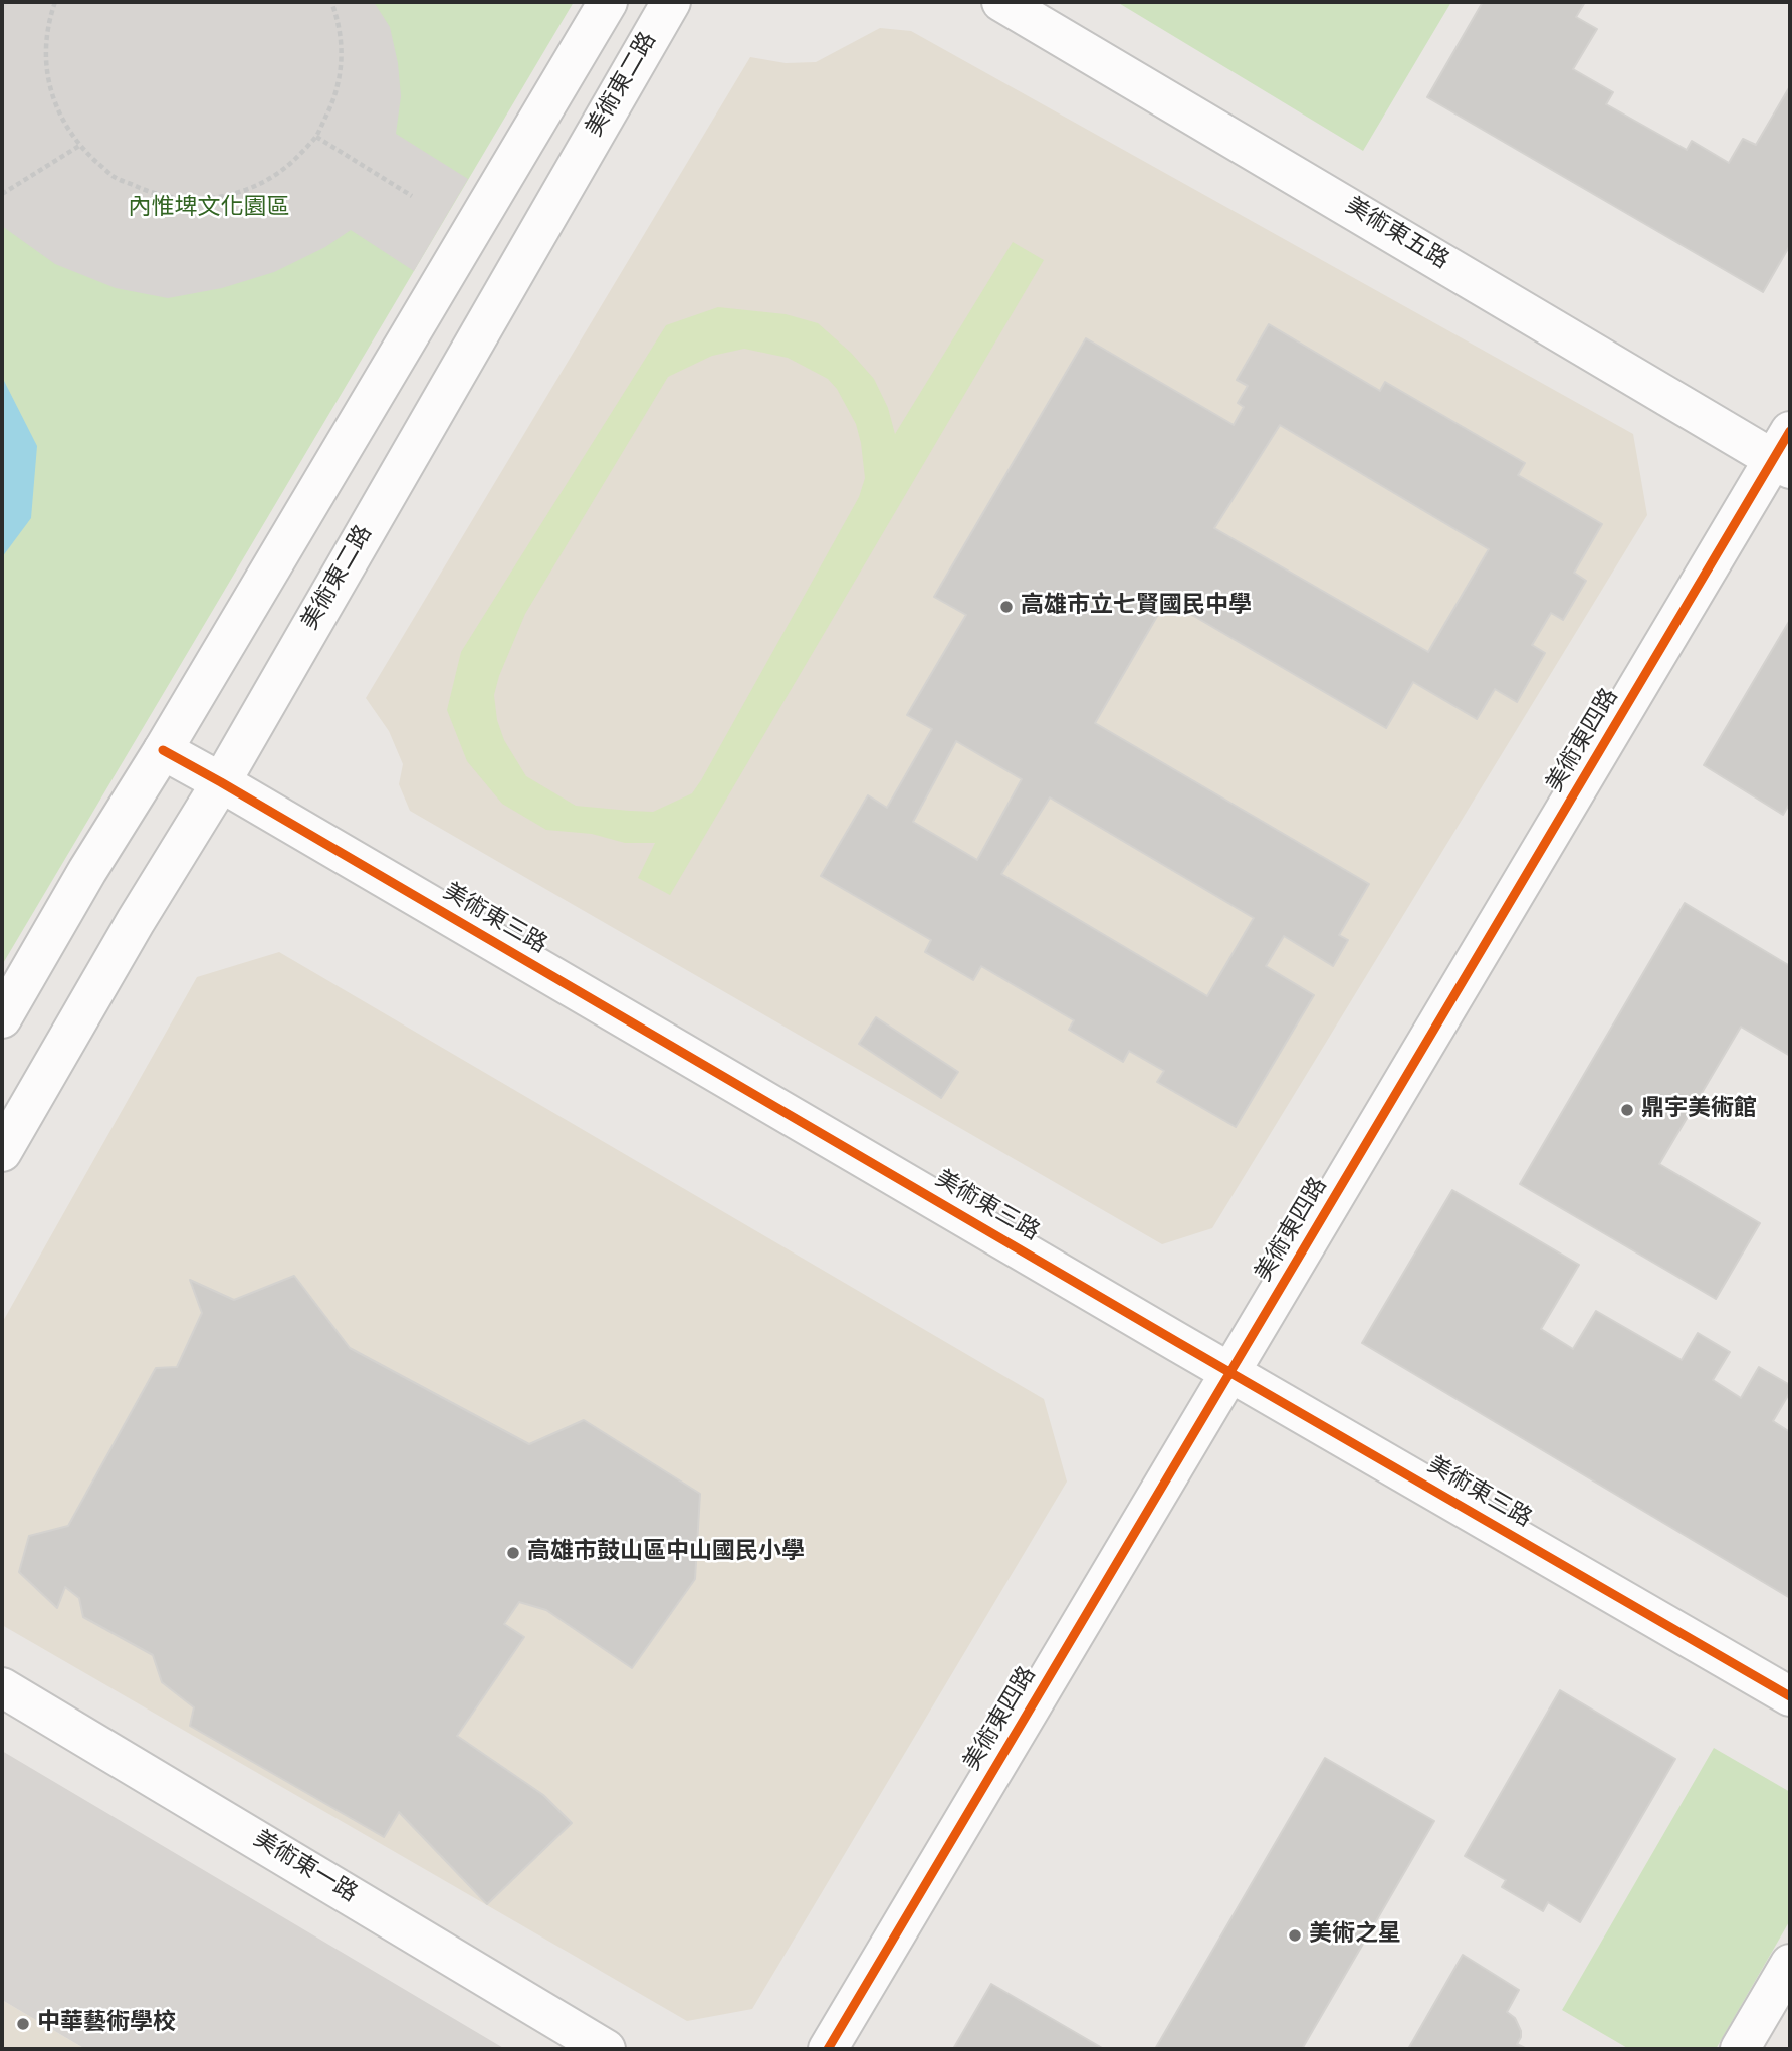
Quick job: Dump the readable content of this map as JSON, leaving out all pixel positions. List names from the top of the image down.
{
  "streets": {
    "street": [
      "美術東二路",
      "美術東五路",
      "美術東四路",
      "美術東三路",
      "美術東一路"
    ]
  },
  "crossings": [
    ["美術東二路", "美術東三路"],
    ["美術東五路", "美術東四路"],
    ["美術東四路", "美術東三路"]
  ],
  "parks": ["內惟埤文化園區"],
  "places": [
    "高雄市立七賢國民中學",
    "鼎宇美術館",
    "高雄市鼓山區中山國民小學",
    "美術之星",
    "中華藝術學校"
  ]
}
